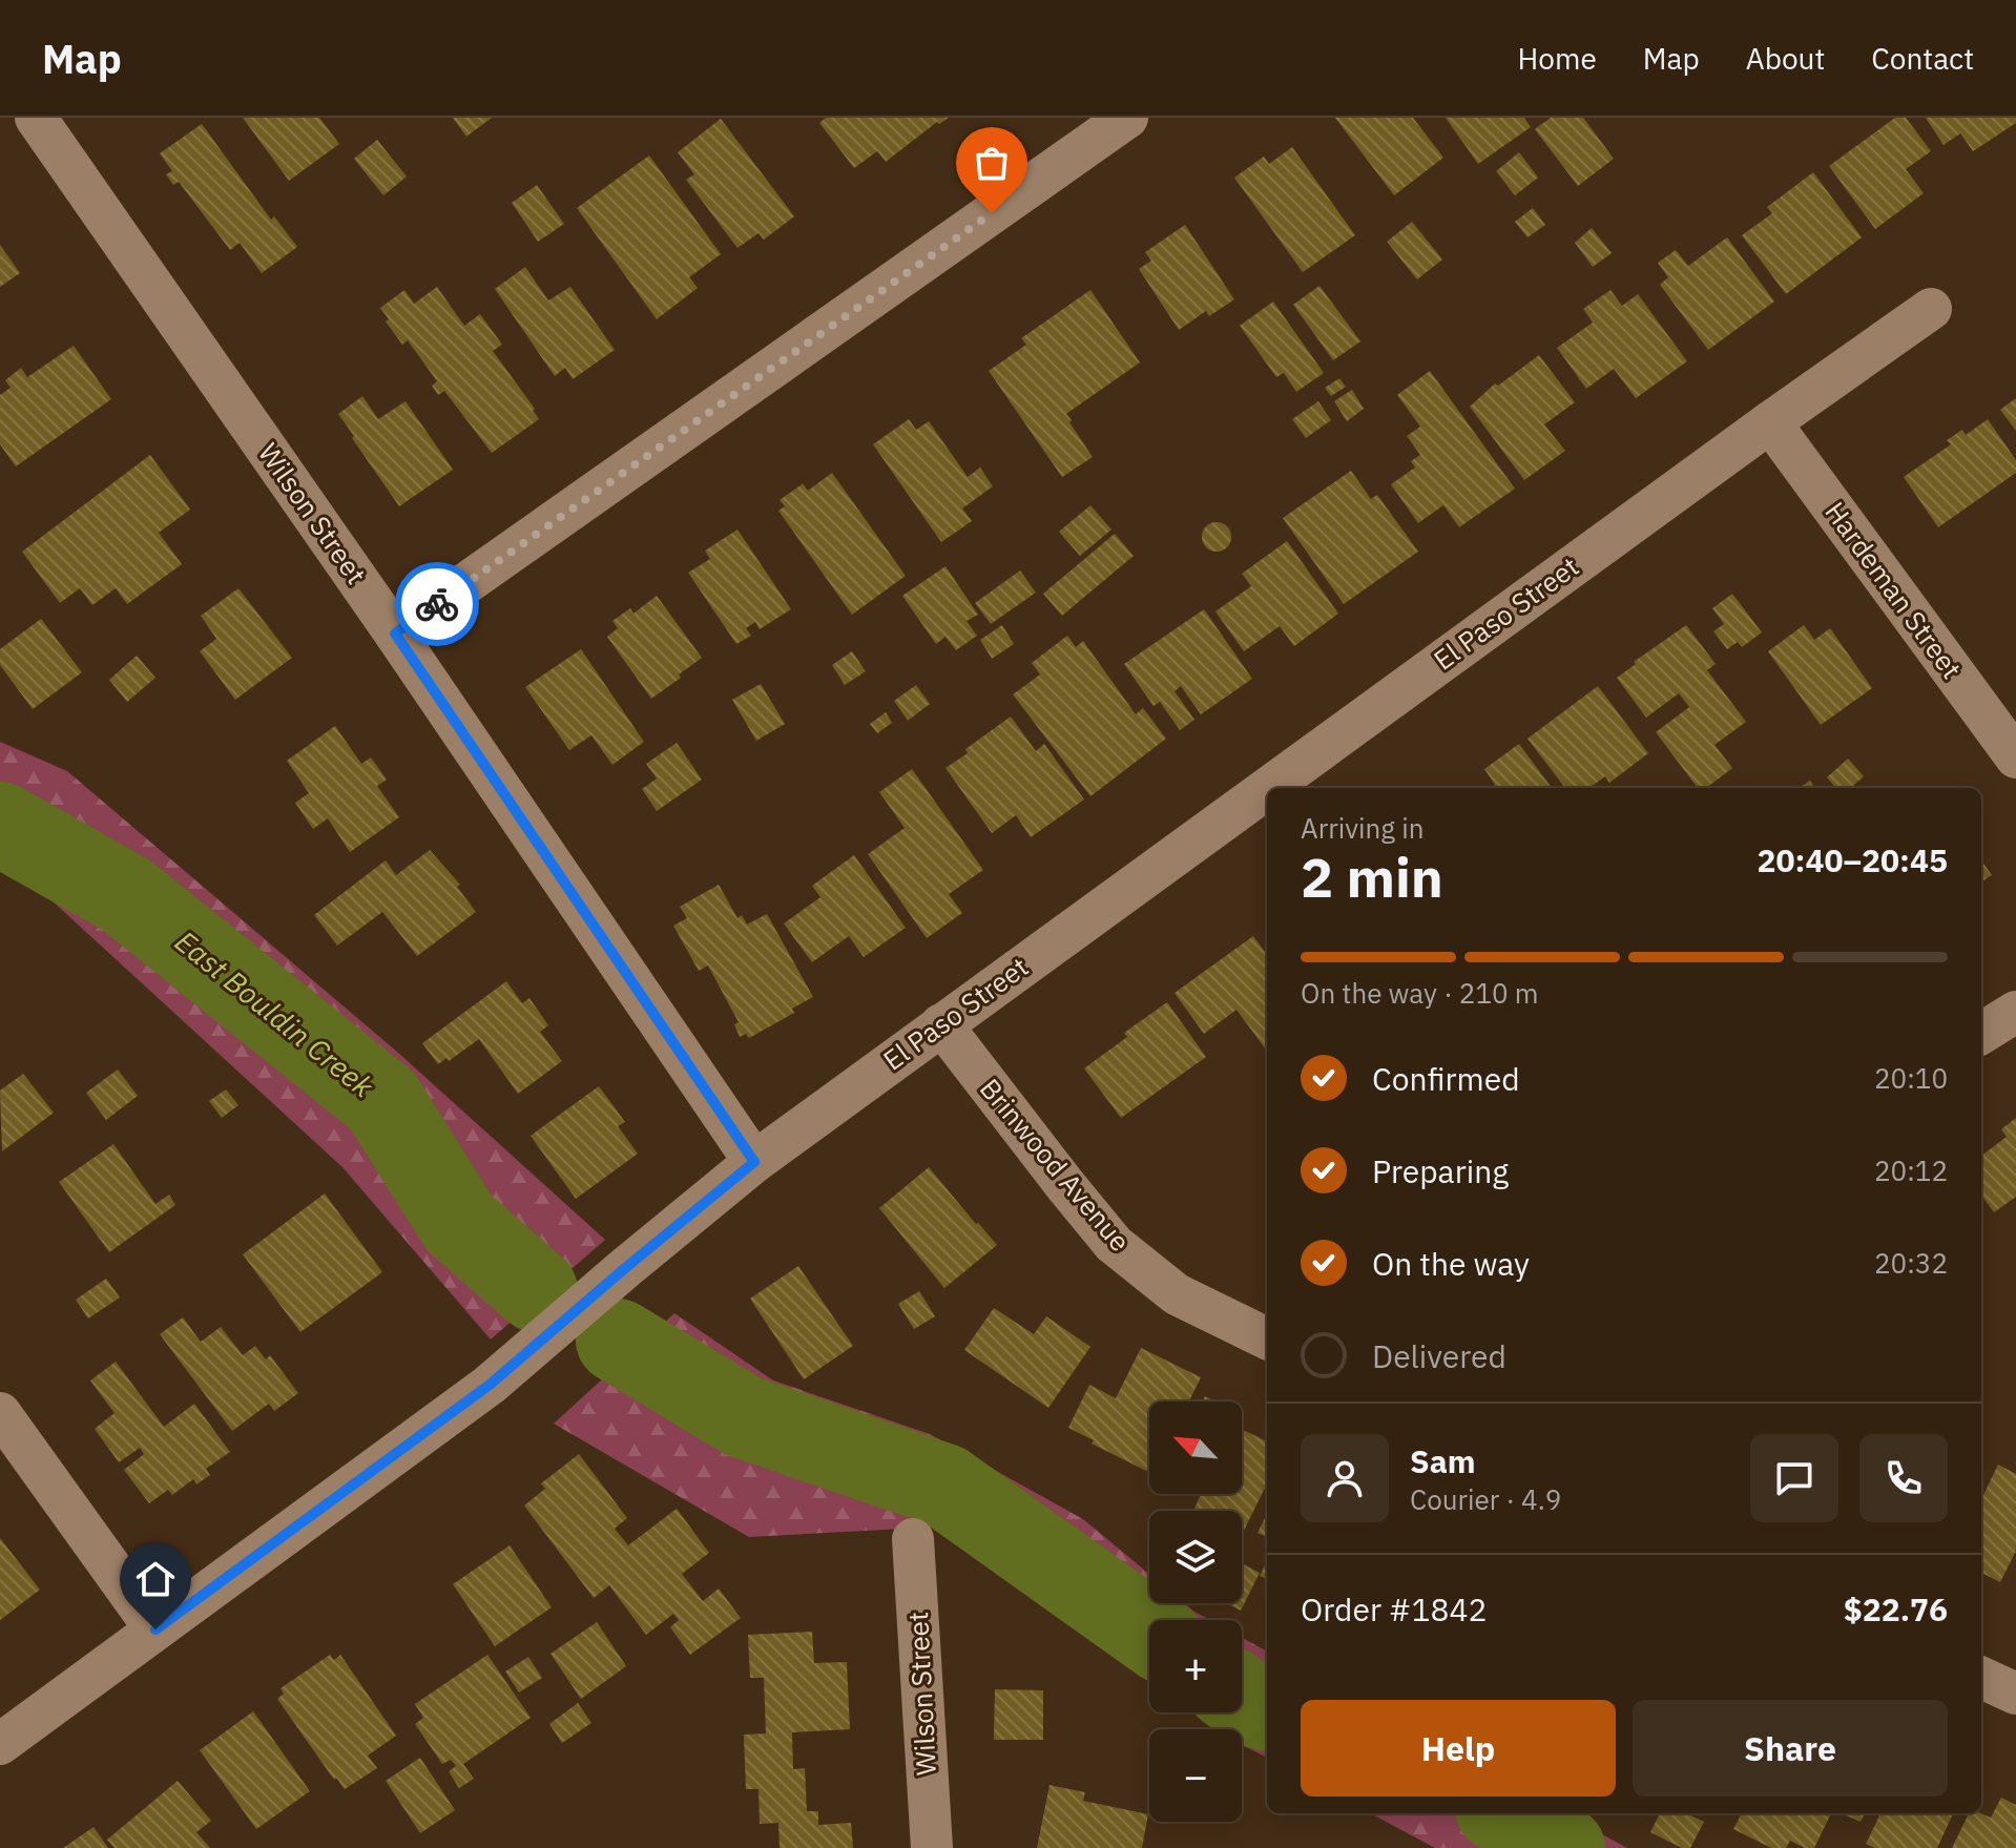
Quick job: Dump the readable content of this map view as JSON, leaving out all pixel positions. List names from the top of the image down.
{
  "streets": {
    "street": [
      "Wilson Street",
      "Hardeman Street",
      "El Paso Street",
      "Brinwood Avenue"
    ]
  },
  "crossings": [
    ["Wilson Street", "El Paso Street"],
    ["Hardeman Street", "El Paso Street"],
    ["El Paso Street", "Brinwood Avenue"]
  ],
  "water": ["East Bouldin Creek"],
  "north": "top left",
  "page": {
    "header": "Map",
    "nav": [
      "Home",
      "Map",
      "About",
      "Contact"
    ],
    "heading": ["2 min", "Arriving in", "20:40–20:45"],
    "panel": [
      "Sam",
      "Courier · 4.9",
      "Order #1842",
      "$22.76"
    ],
    "bar": "On the way · 210 m",
    "list": [
      ["Confirmed", "20:10"],
      ["Preparing", "20:12"],
      ["On the way", "20:32"],
      "Delivered"
    ],
    "map_buttons": ["+", "−"],
    "buttons": ["Help", "Share"]
  }
}
